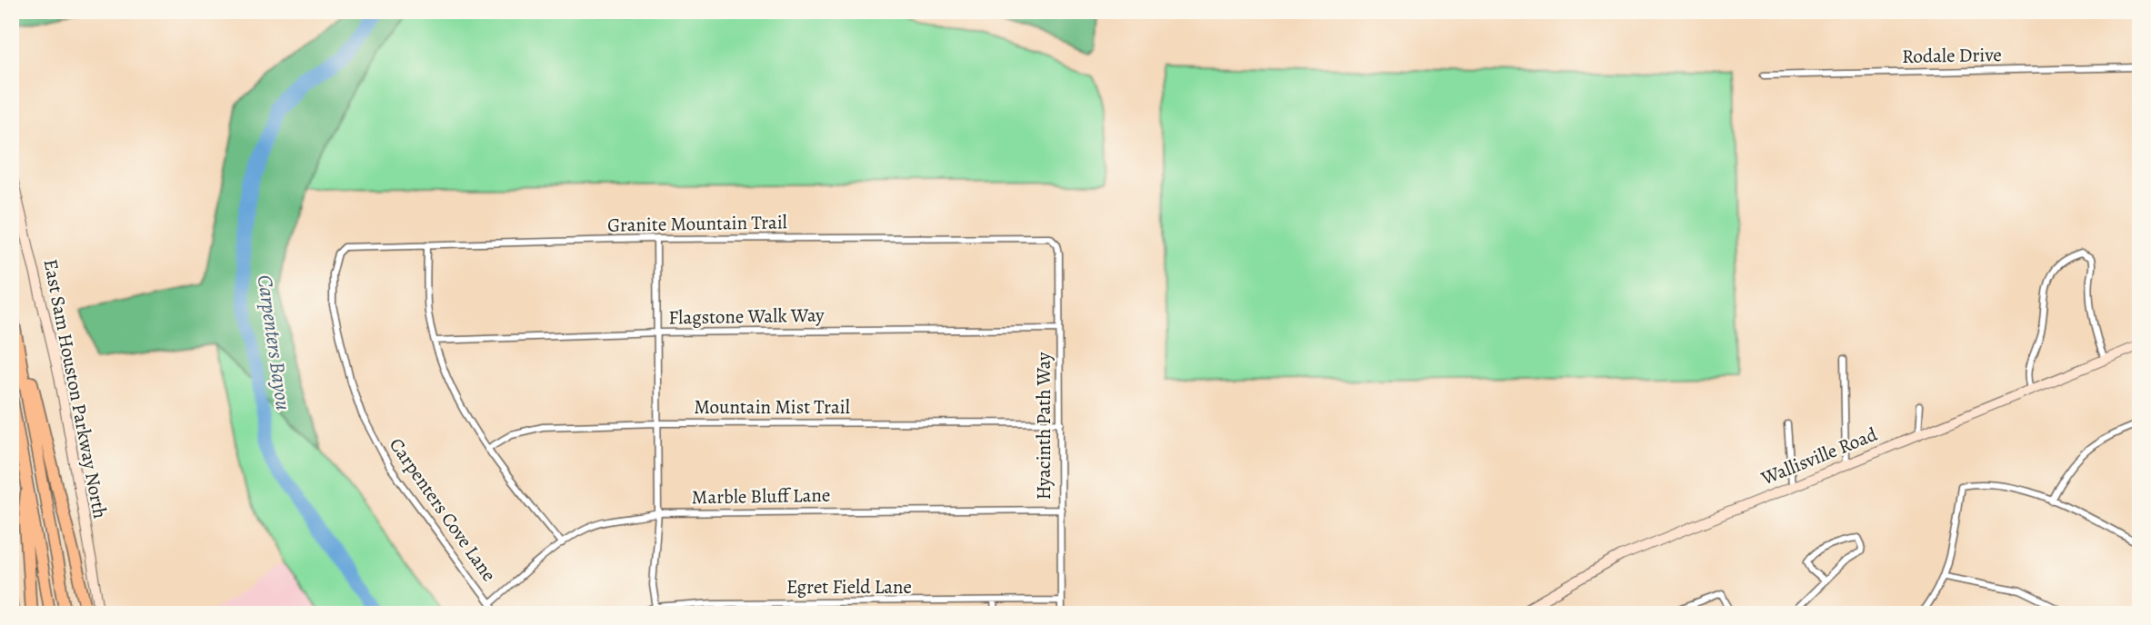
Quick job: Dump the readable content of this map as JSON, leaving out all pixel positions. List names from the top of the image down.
{
  "streets": {
    "main road": ["East Sam Houston Parkway North", "Wallisville Road"],
    "street": [
      "Rodale Drive",
      "Granite Mountain Trail",
      "Flagstone Walk Way",
      "Mountain Mist Trail",
      "Hyacinth Path Way",
      "Marble Bluff Lane",
      "Carpenters Cove Lane",
      "Egret Field Lane"
    ]
  },
  "crossings": [
    ["Granite Mountain Trail", "Hyacinth Path Way"],
    ["Granite Mountain Trail", "Carpenters Cove Lane"],
    ["Flagstone Walk Way", "Hyacinth Path Way"],
    ["Mountain Mist Trail", "Hyacinth Path Way"],
    ["Hyacinth Path Way", "Marble Bluff Lane"],
    ["Hyacinth Path Way", "Egret Field Lane"],
    ["Marble Bluff Lane", "Carpenters Cove Lane"]
  ],
  "water": ["Carpenters Bayou"]
}
